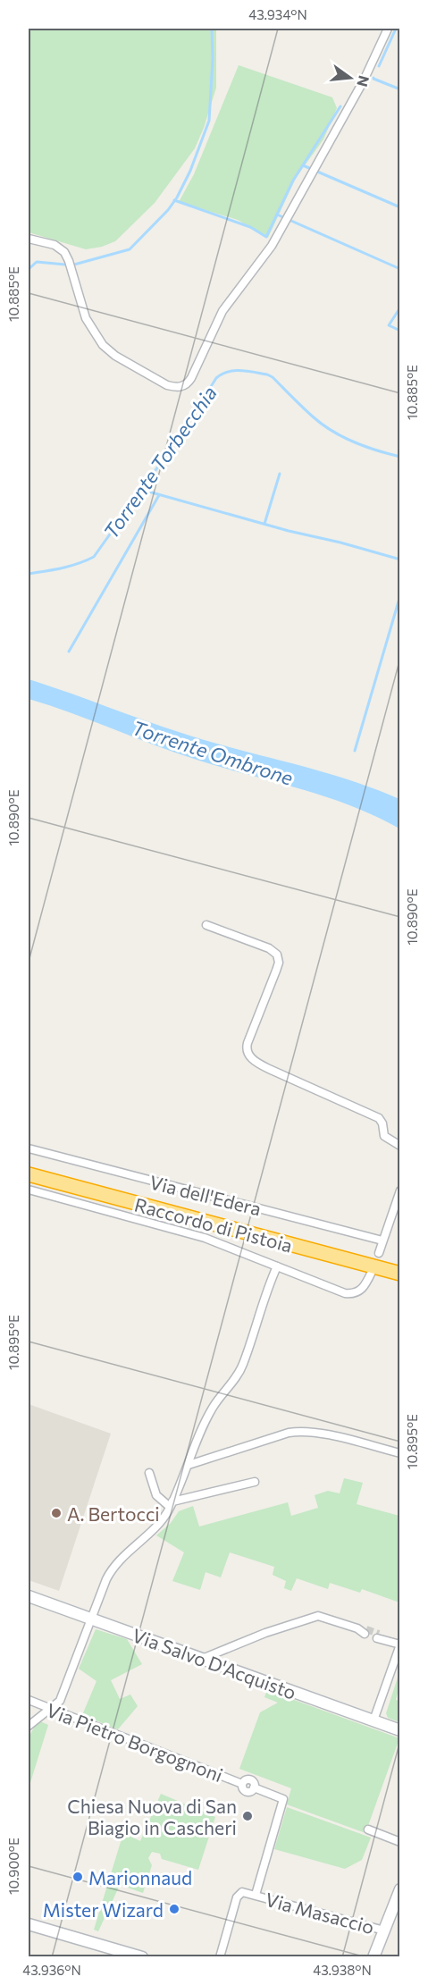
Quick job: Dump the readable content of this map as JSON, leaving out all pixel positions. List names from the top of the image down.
{
  "streets": {
    "highway": ["Raccordo di Pistoia"],
    "street": [
      "Via dell'Edera",
      "Via Salvo D'Acquisto",
      "Via Pietro Borgognoni",
      "Via Masaccio"
    ]
  },
  "crossings": [
    ["Via Pietro Borgognoni", "Via Masaccio"]
  ],
  "water": ["Torrente Torbecchia", "Torrente Ombrone"],
  "places": [
    "A. Bertocci",
    "Chiesa Nuova di San Biagio in Cascheri",
    "Marionnaud",
    "Mister Wizard"
  ],
  "north": "right",
  "coordinates": [
    "43.934°N",
    "10.885°E",
    "10.890°E",
    "10.895°E",
    "10.900°E",
    "43.936°N",
    "43.938°N"
  ]
}
